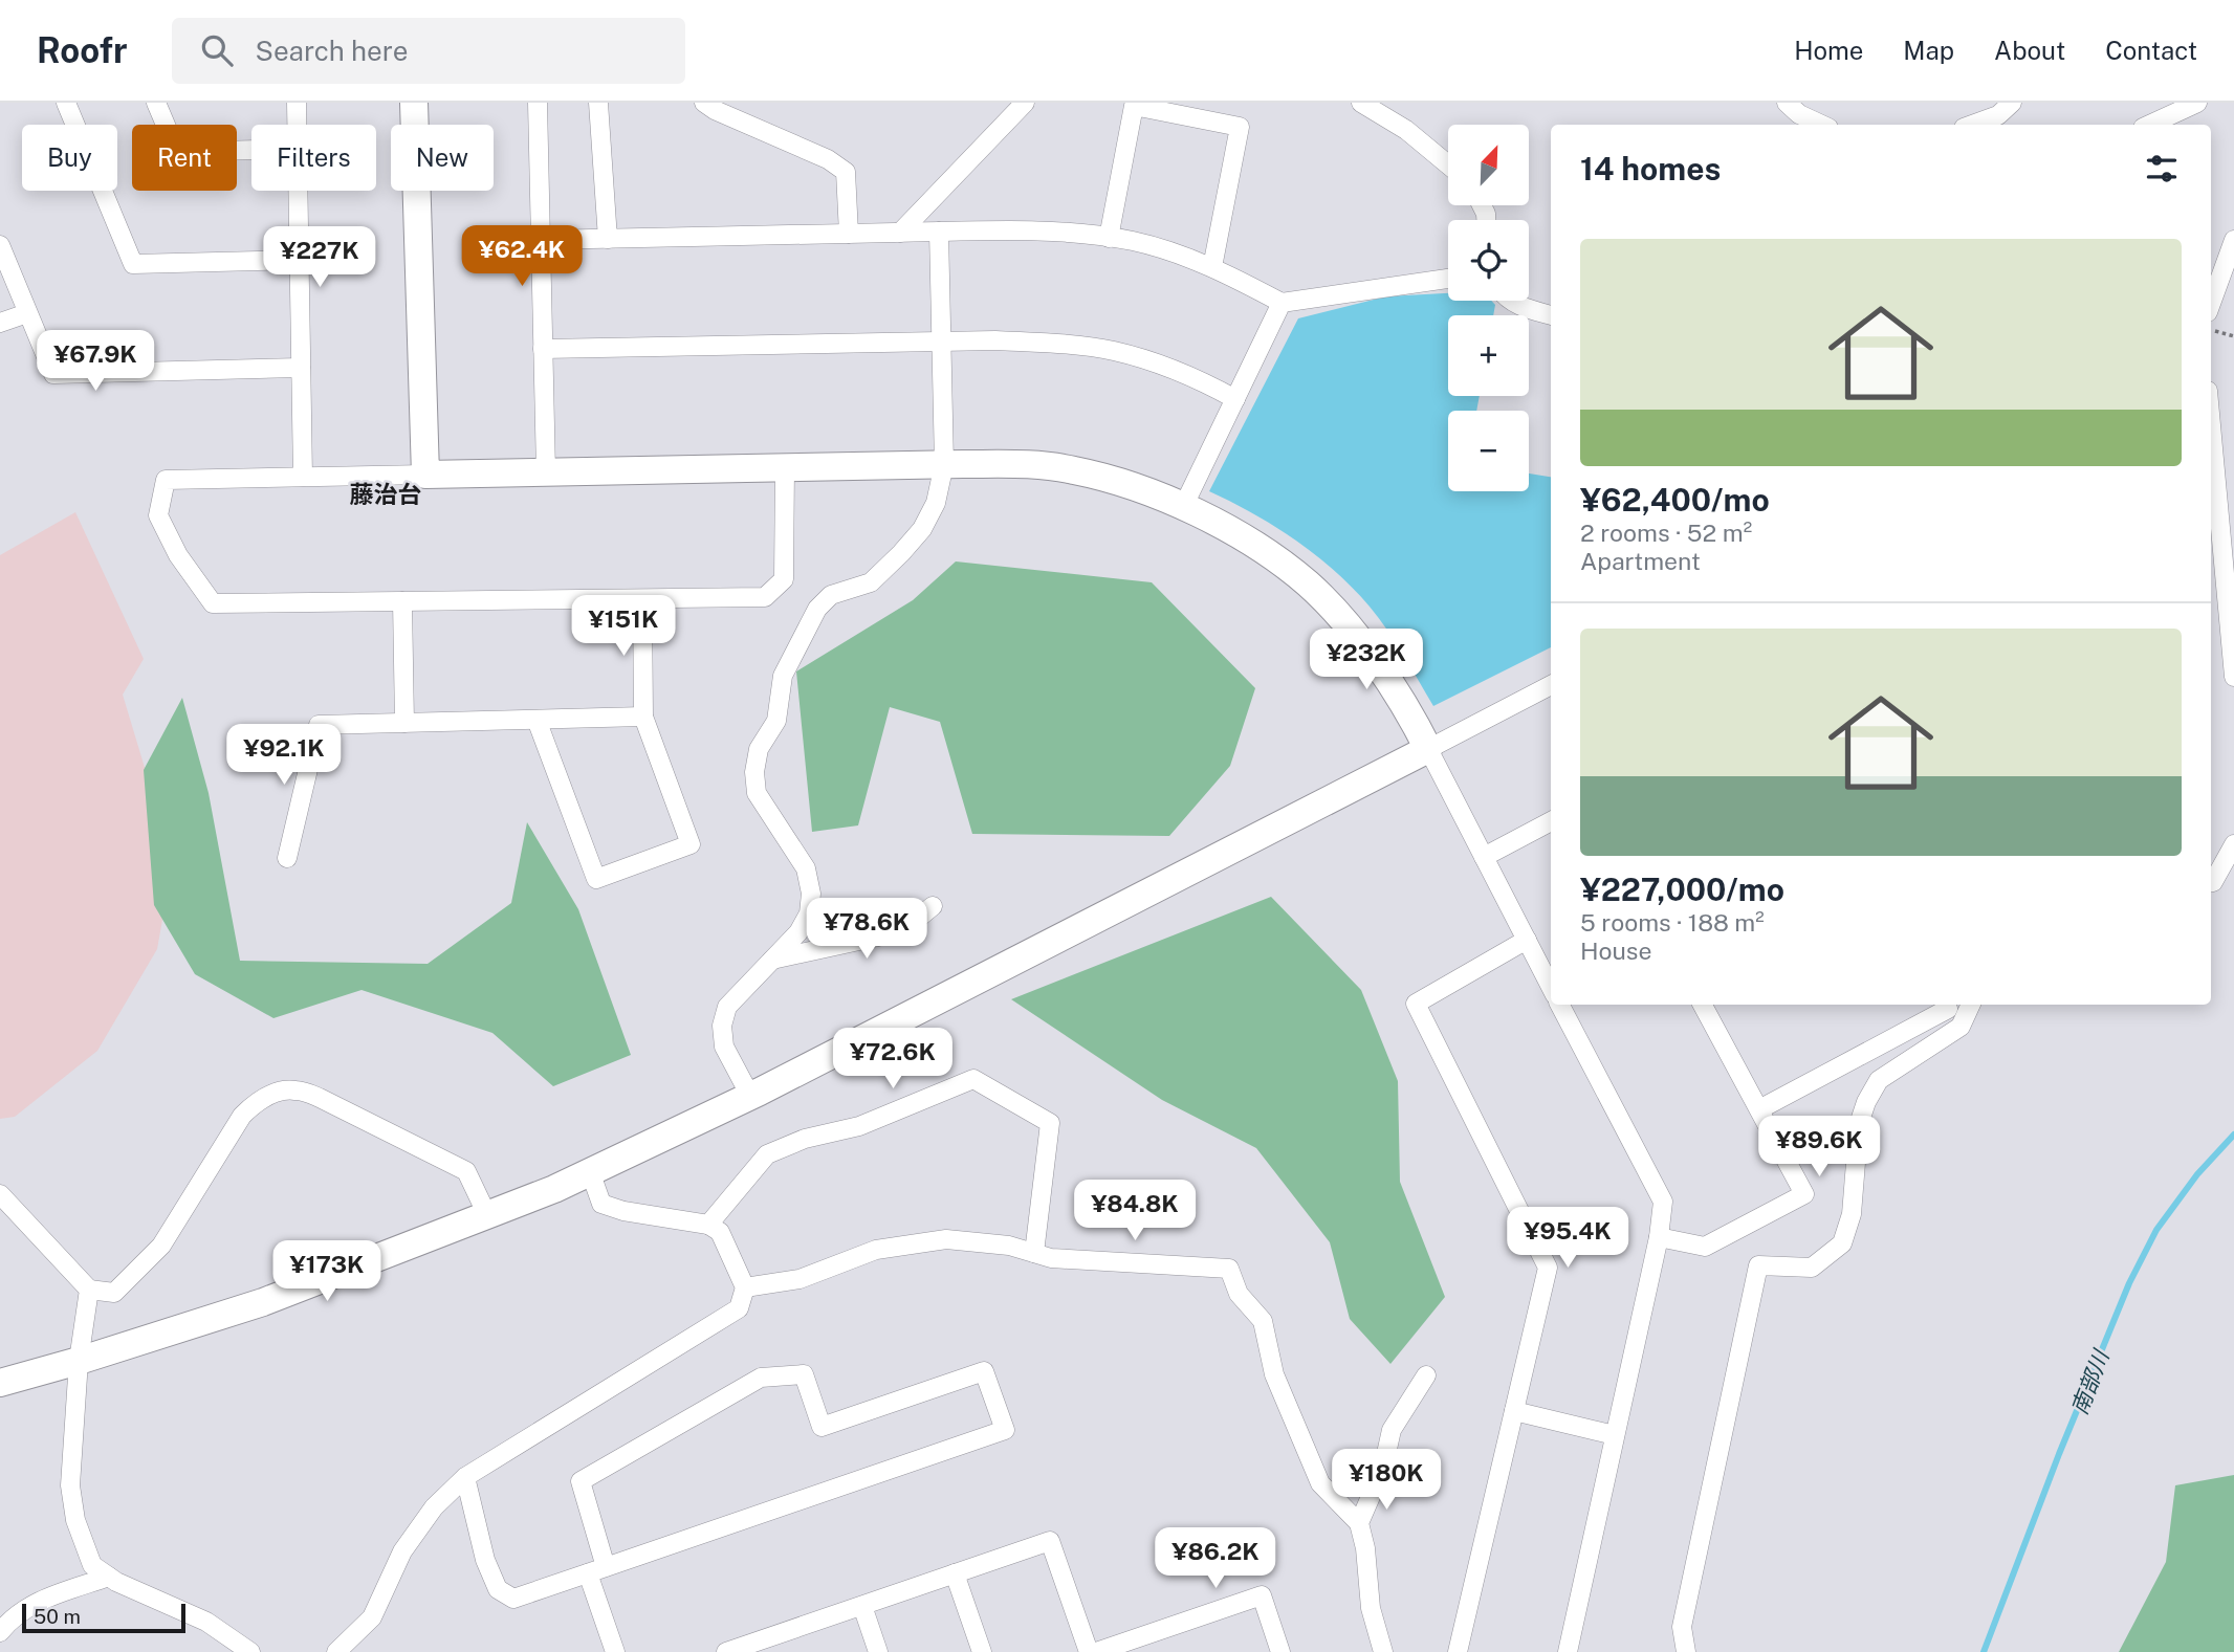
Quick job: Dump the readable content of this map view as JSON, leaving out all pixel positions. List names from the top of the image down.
{
  "districts": ["藤治台"],
  "water": ["南部川"],
  "scale_bar": "50 m",
  "north": "top right",
  "page": {
    "header": "Roofr",
    "search": "Search here",
    "nav": [
      "Home",
      "Map",
      "About",
      "Contact"
    ],
    "map_buttons": ["+", "−"],
    "chip": [
      "Buy",
      "Rent",
      "Filters",
      "New"
    ],
    "heading": "14 homes",
    "list": [
      {
        "name": "¥62,400/mo",
        "note": "2 rooms · 52 m² · Apartment"
      },
      {
        "name": "¥227,000/mo",
        "note": "5 rooms · 188 m² · House"
      }
    ],
    "price": [
      "¥62.4K",
      "¥227K",
      "¥67.9K",
      "¥151K",
      "¥232K",
      "¥92.1K",
      "¥78.6K",
      "¥72.6K",
      "¥89.6K",
      "¥84.8K",
      "¥95.4K",
      "¥173K",
      "¥180K",
      "¥86.2K"
    ],
    "scale": "50 m"
  }
}
